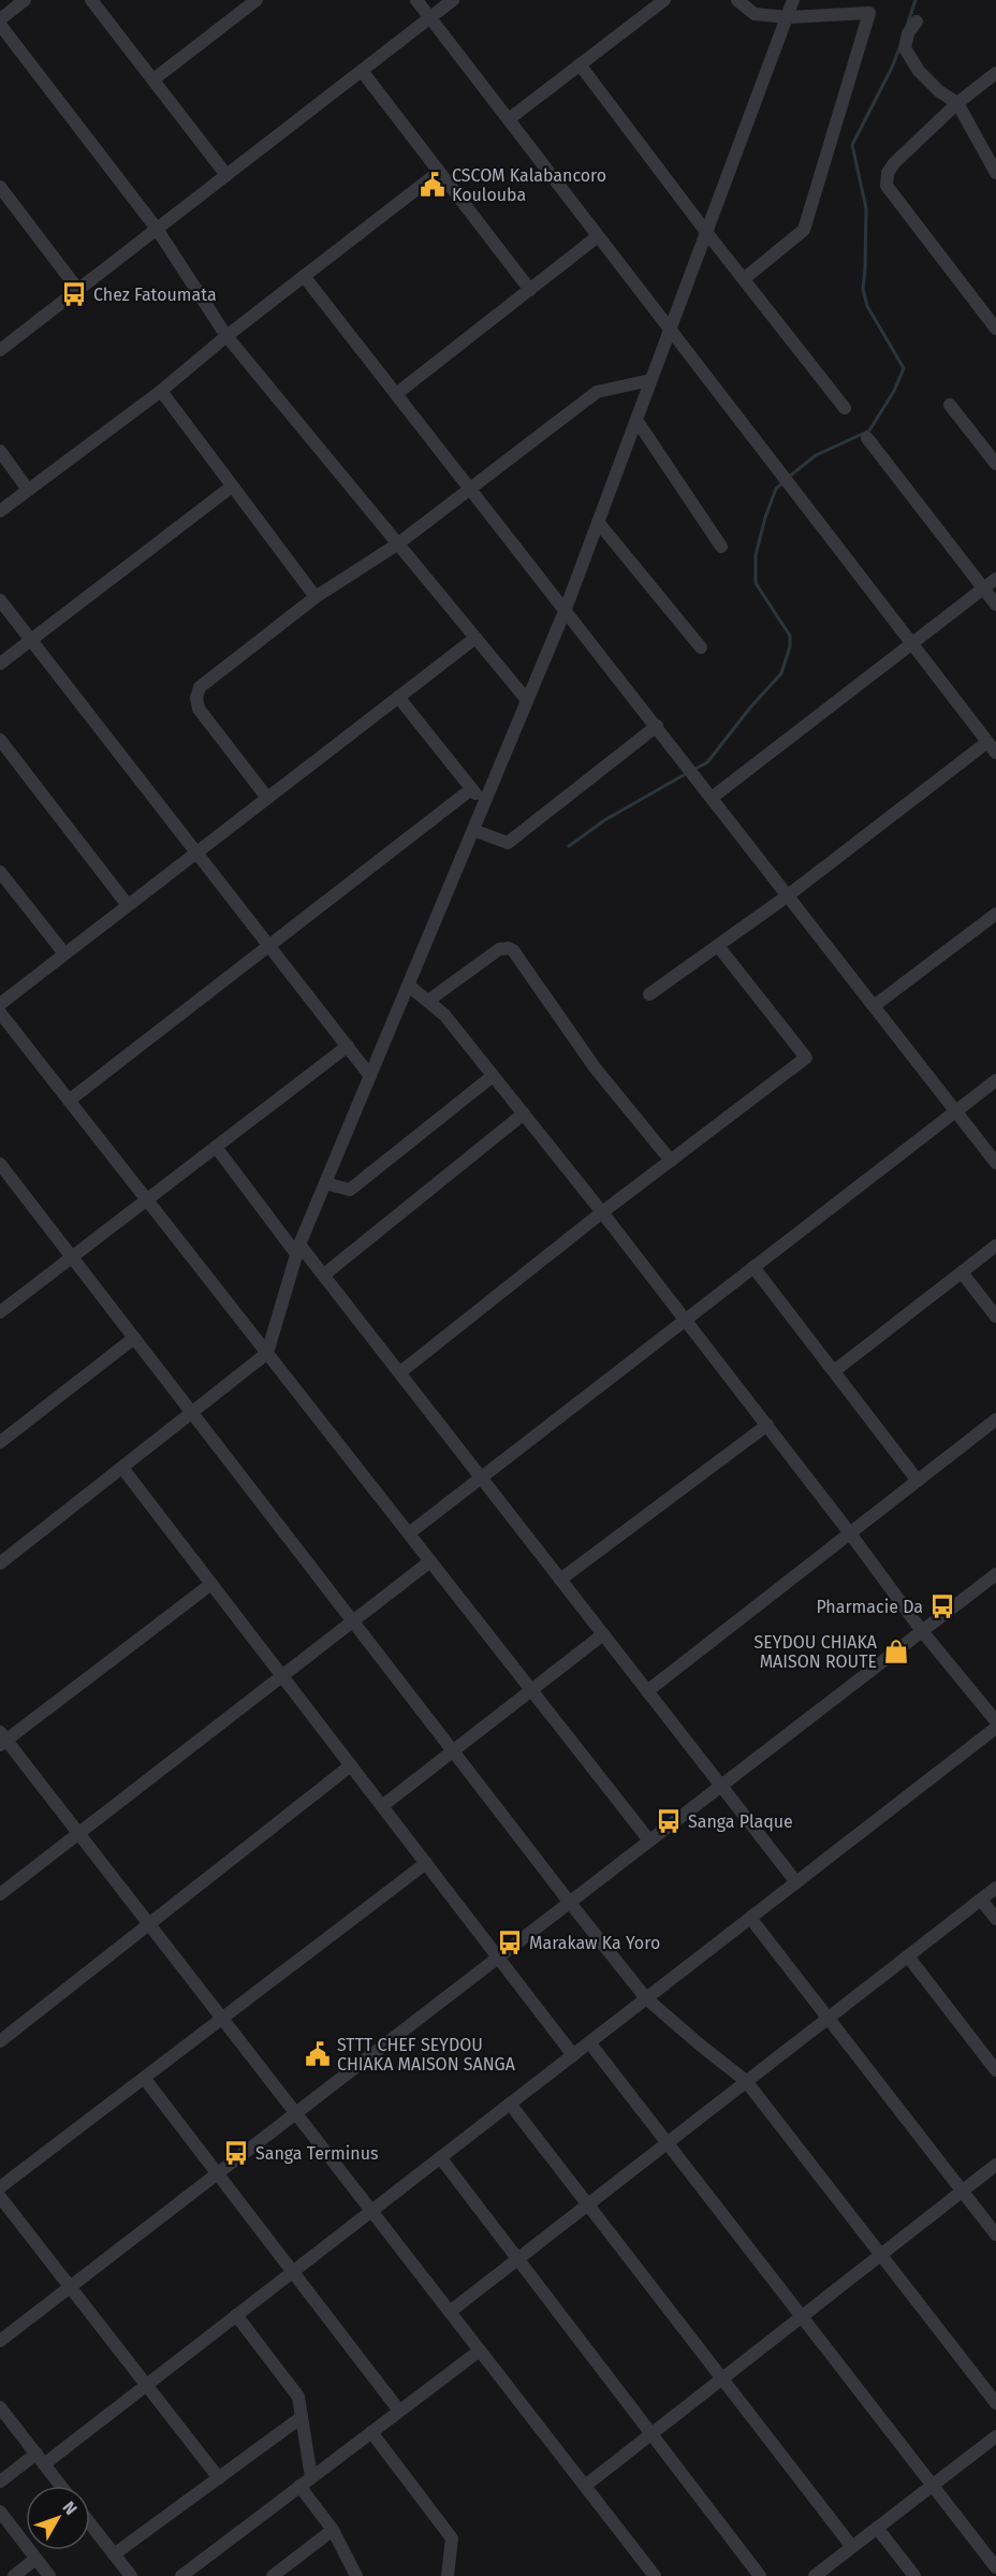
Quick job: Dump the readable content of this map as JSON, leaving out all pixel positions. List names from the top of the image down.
{
  "places": {
    "public building": ["CSCOM Kalabancoro Koulouba", "STTT CHEF SEYDOU CHIAKA MAISON SANGA"],
    "bus stop": [
      "Chez Fatoumata",
      "Pharmacie Da",
      "Sanga Plaque",
      "Marakaw Ka Yoro",
      "Sanga Terminus"
    ],
    "shop": ["SEYDOU CHIAKA MAISON ROUTE"]
  },
  "north": "top right"
}
